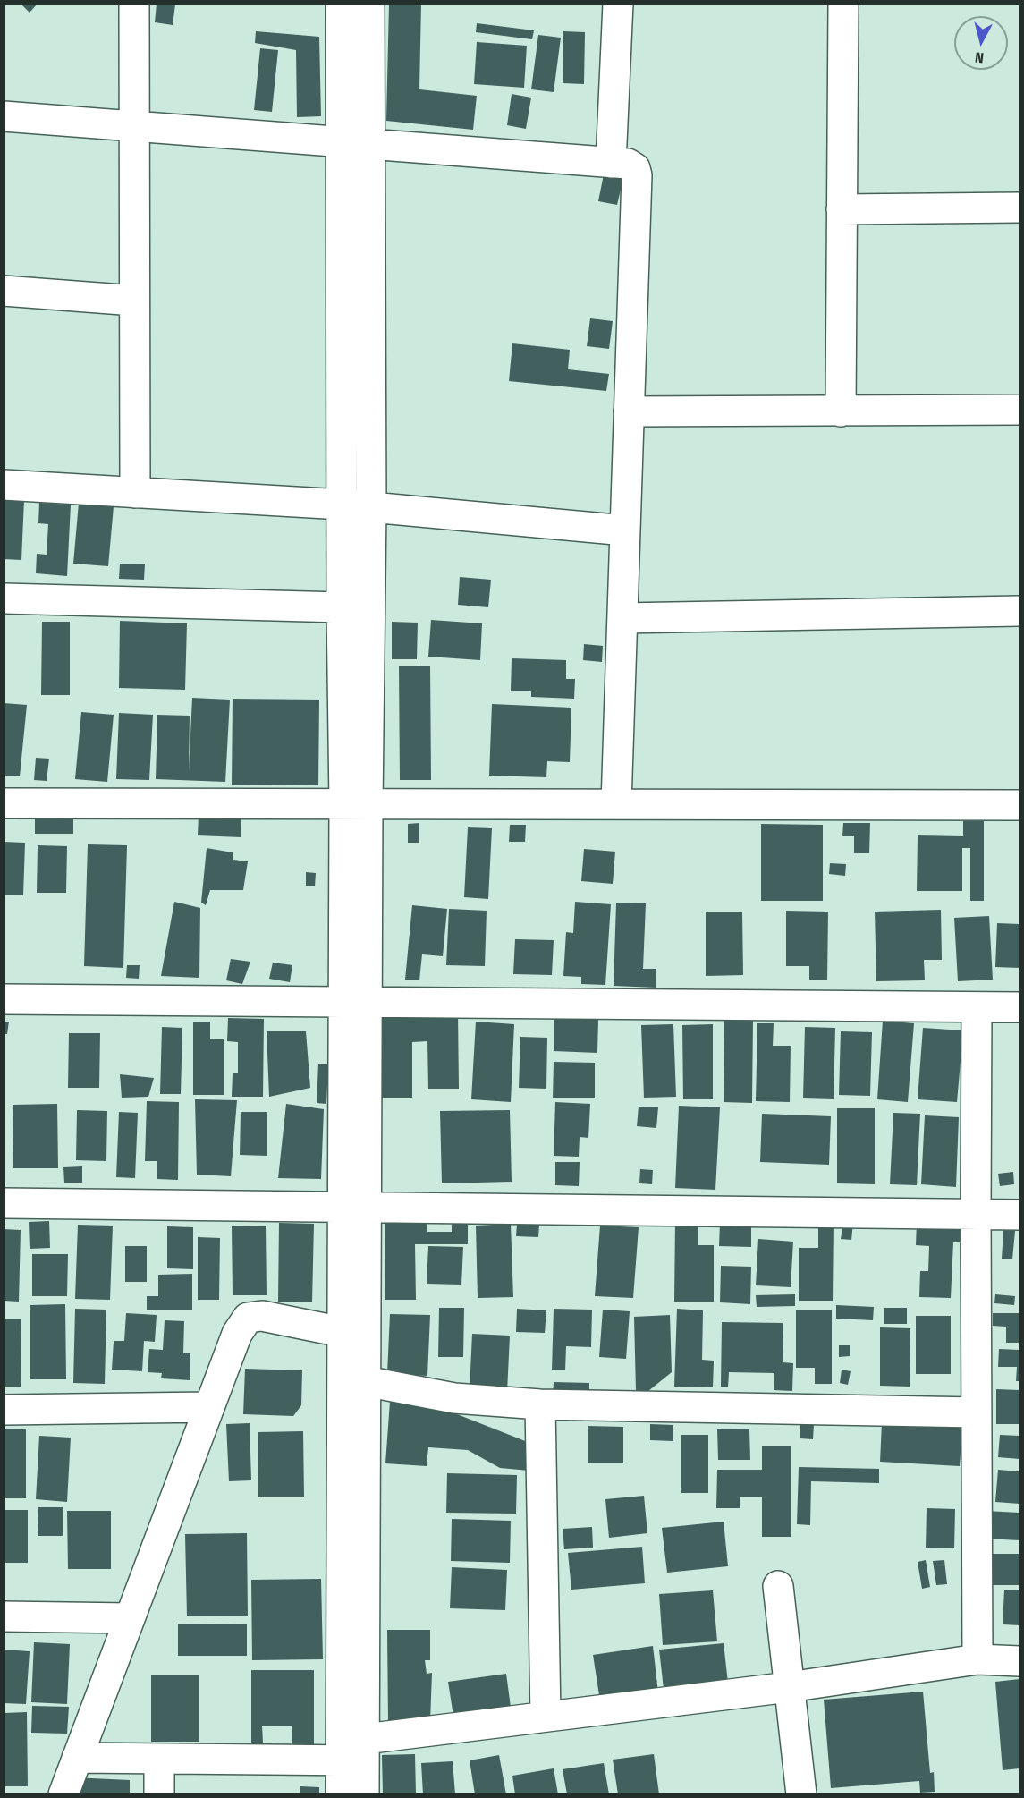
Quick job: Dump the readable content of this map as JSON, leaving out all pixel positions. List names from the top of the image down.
{
  "north": "bottom"
}
